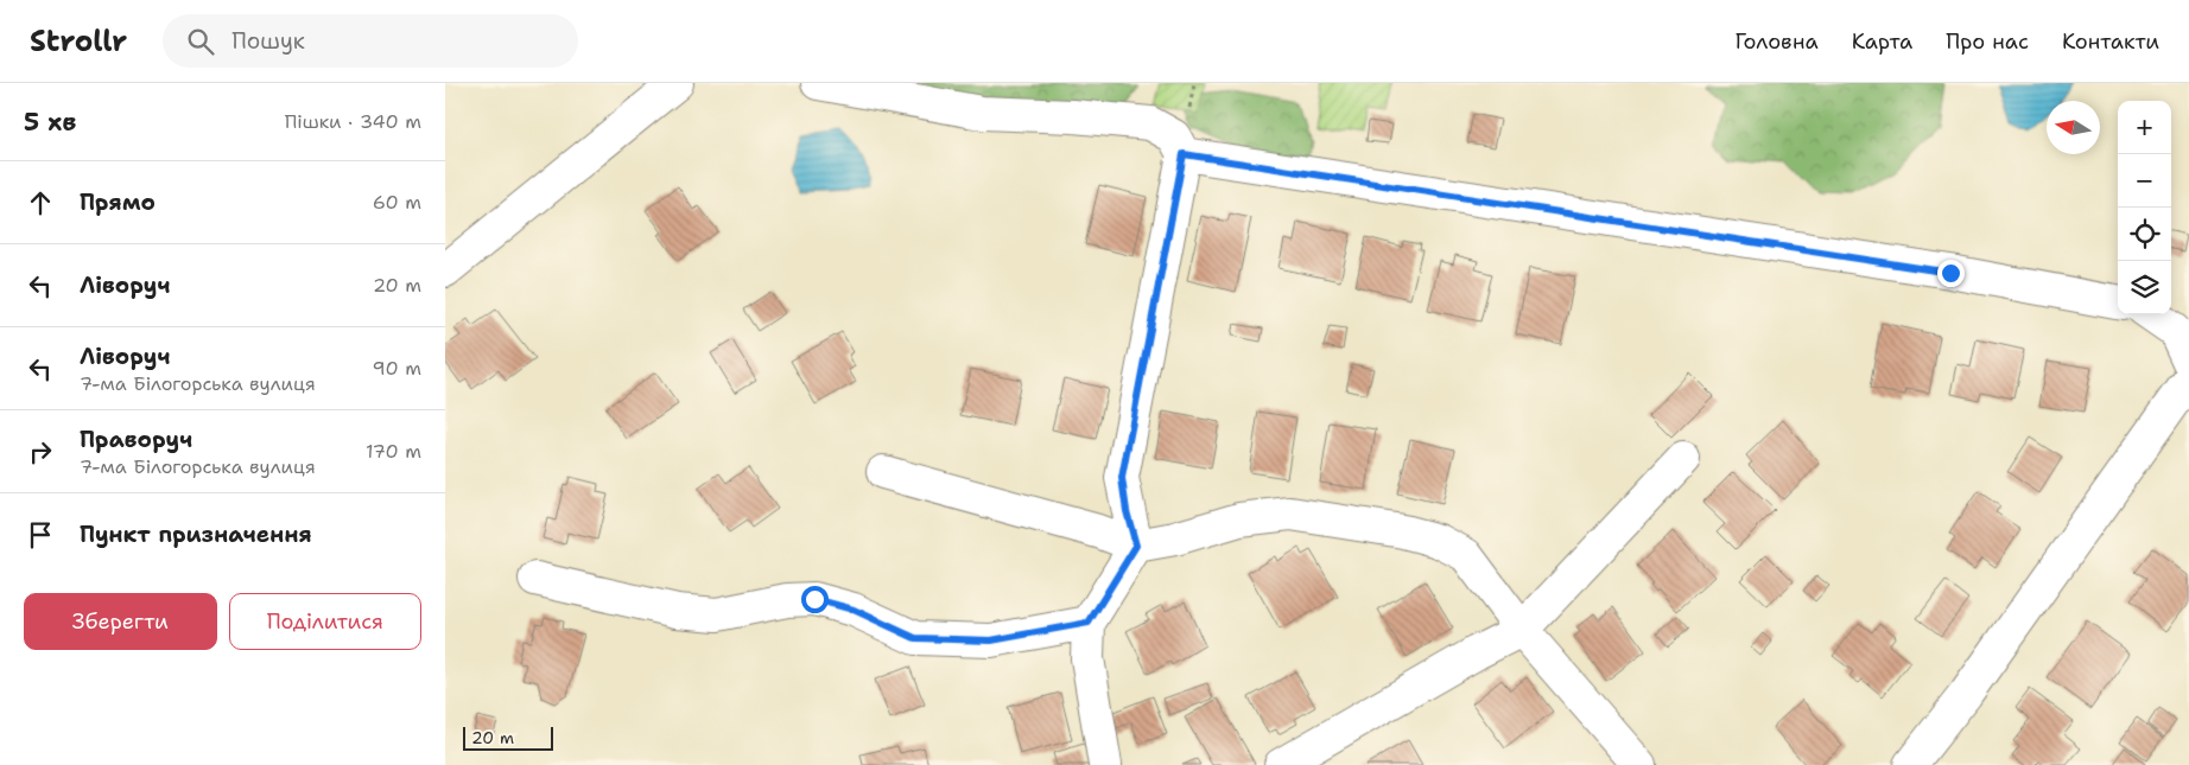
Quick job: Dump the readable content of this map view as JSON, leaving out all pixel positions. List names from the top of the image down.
{
  "scale_bar": "20 m",
  "north": "left",
  "page": {
    "header": "Strollr",
    "search": "Пошук",
    "nav": [
      "Головна",
      "Карта",
      "Про нас",
      "Контакти"
    ],
    "heading": ["5 хв", "Пішки · 340 m"],
    "map_buttons": ["+", "−"],
    "list": [
      ["Прямо", "60 m"],
      ["Ліворуч", "20 m"],
      ["Ліворуч", "7-ма Білогорська вулиця", "90 m"],
      ["Праворуч", "7-ма Білогорська вулиця", "170 m"],
      "Пункт призначення"
    ],
    "buttons": ["Зберегти", "Поділитися"],
    "scale": "20 m"
  }
}
